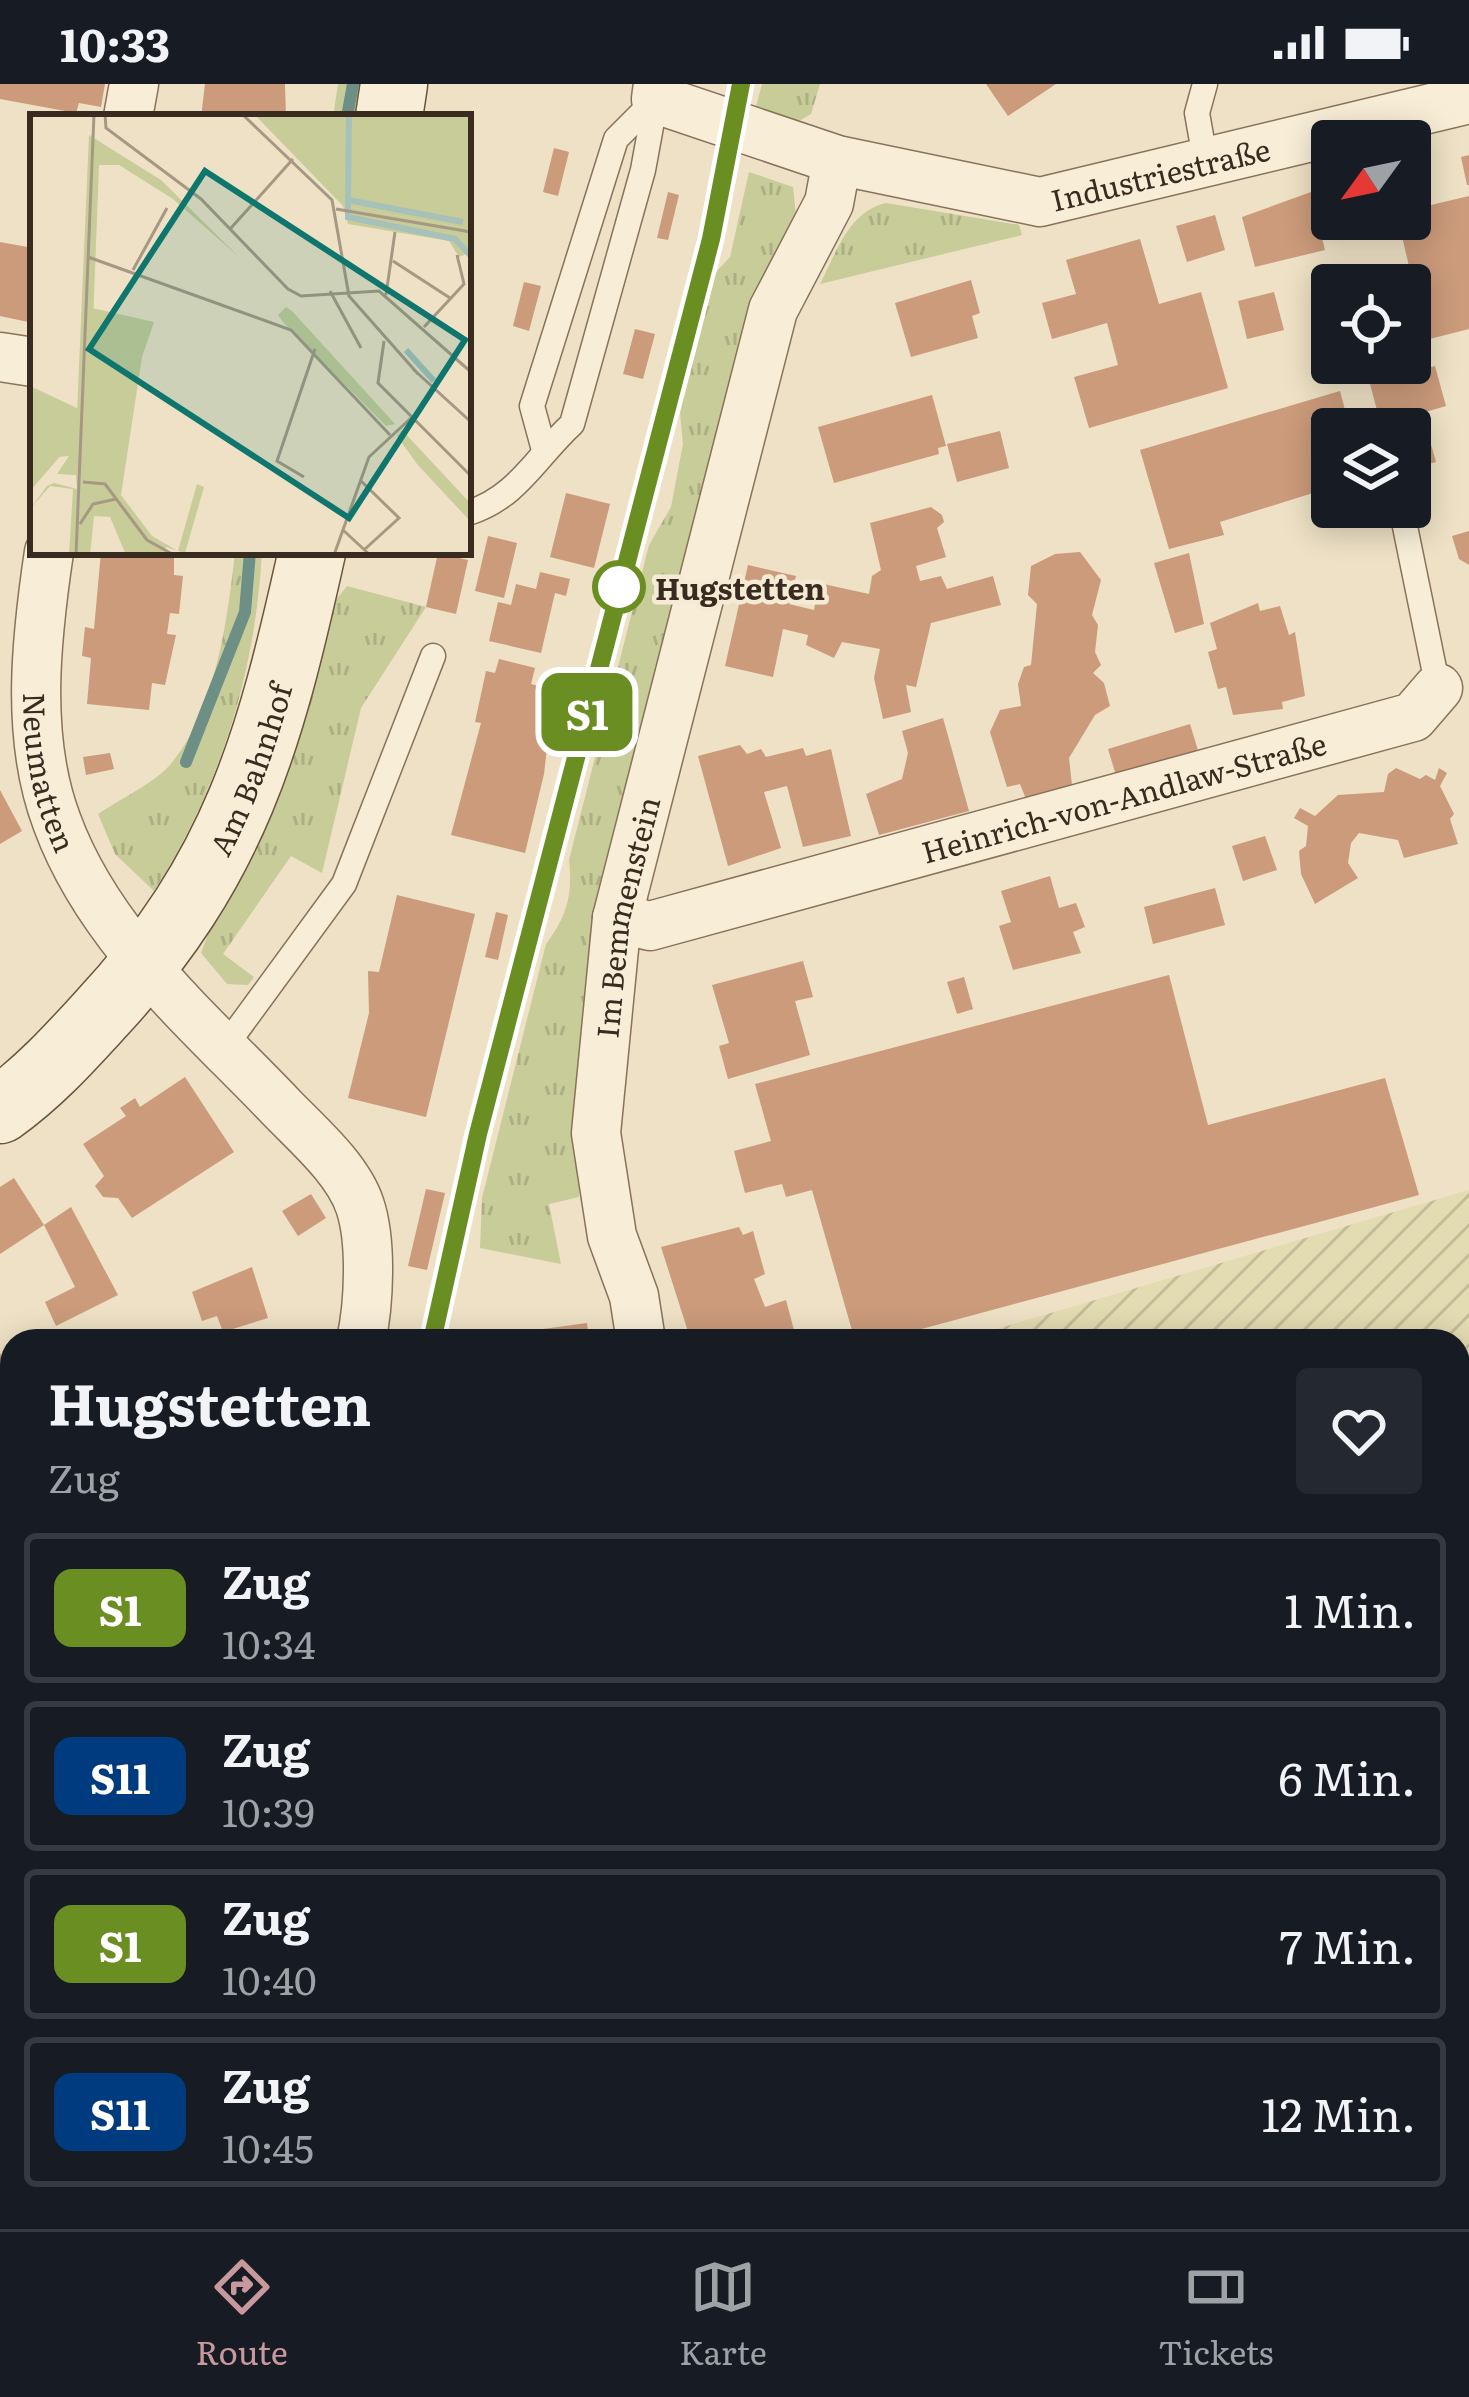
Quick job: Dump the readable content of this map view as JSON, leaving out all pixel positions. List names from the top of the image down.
{
  "streets": {
    "main road": ["Am Bahnhof"],
    "street": [
      "Industriestraße",
      "Neumatten",
      "Heinrich-von-Andlaw-Straße",
      "Im Bemmenstein"
    ]
  },
  "crossings": [
    ["Industriestraße", "Im Bemmenstein"],
    ["Am Bahnhof", "Neumatten"],
    ["Heinrich-von-Andlaw-Straße", "Im Bemmenstein"]
  ],
  "places": ["Hugstetten"],
  "north": "bottom left",
  "page": {
    "status": "10:33",
    "on_map": "S1",
    "heading": ["Hugstetten", "Zug"],
    "list": [
      {
        "mark": "S1",
        "name": "Zug",
        "note": "10:34",
        "value": "1 Min."
      },
      {
        "mark": "S11",
        "name": "Zug",
        "note": "10:39",
        "value": "6 Min."
      },
      {
        "mark": "S1",
        "name": "Zug",
        "note": "10:40",
        "value": "7 Min."
      },
      {
        "mark": "S11",
        "name": "Zug",
        "note": "10:45",
        "value": "12 Min."
      }
    ],
    "tabs": ["Route", "Karte", "Tickets"]
  }
}
